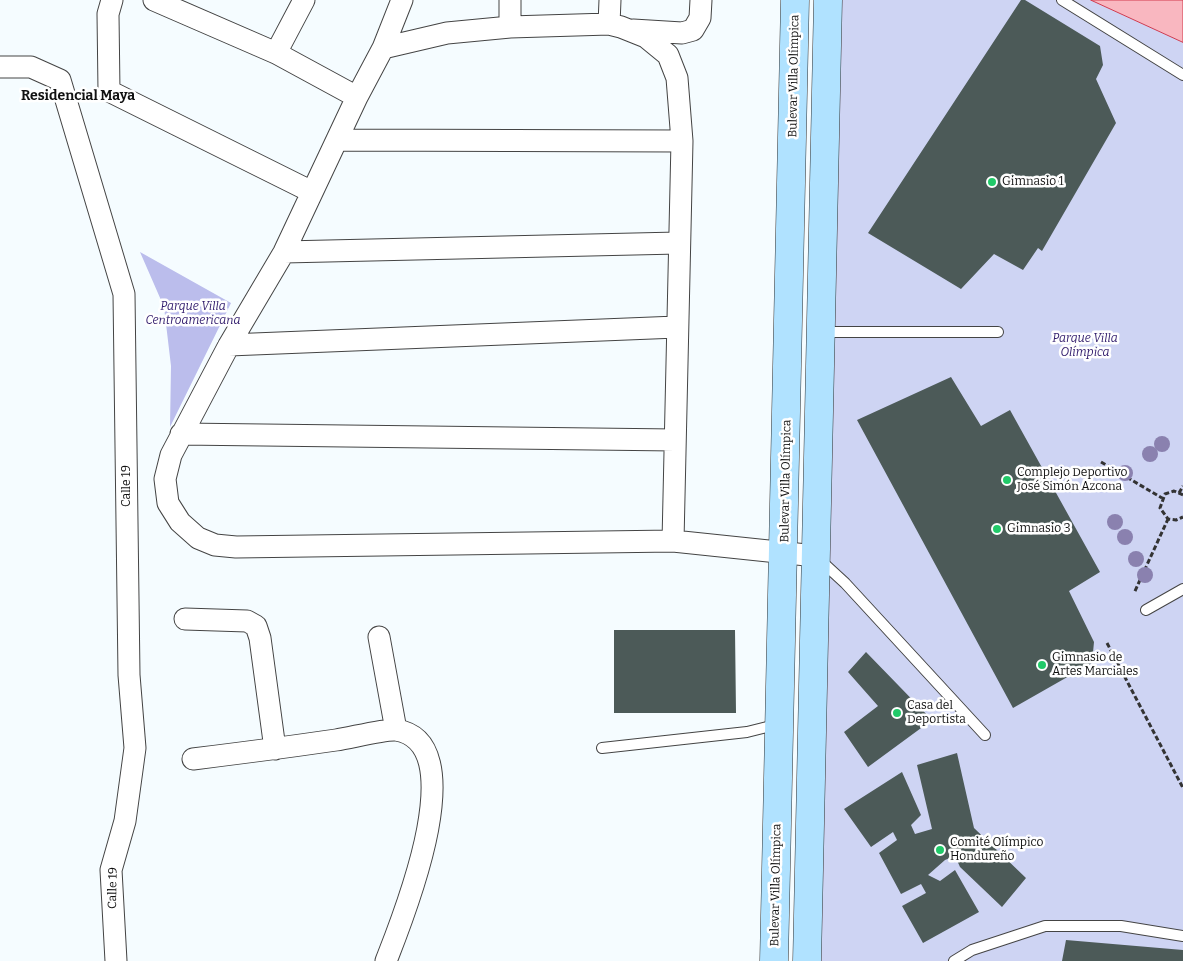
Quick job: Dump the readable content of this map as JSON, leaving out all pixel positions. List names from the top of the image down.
{
  "streets": {
    "main road": ["Bulevar Villa Olímpica"],
    "street": ["Calle 19"]
  },
  "districts": ["Residencial Maya"],
  "parks": ["Parque Villa Centroamericana", "Parque Villa Olímpica"],
  "places": [
    "Gimnasio 1",
    "Complejo Deportivo José Simón Azcona",
    "Gimnasio 3",
    "Gimnasio de Artes Marciales",
    "Casa del Deportista",
    "Comité Olímpico Hondureño"
  ]
}
